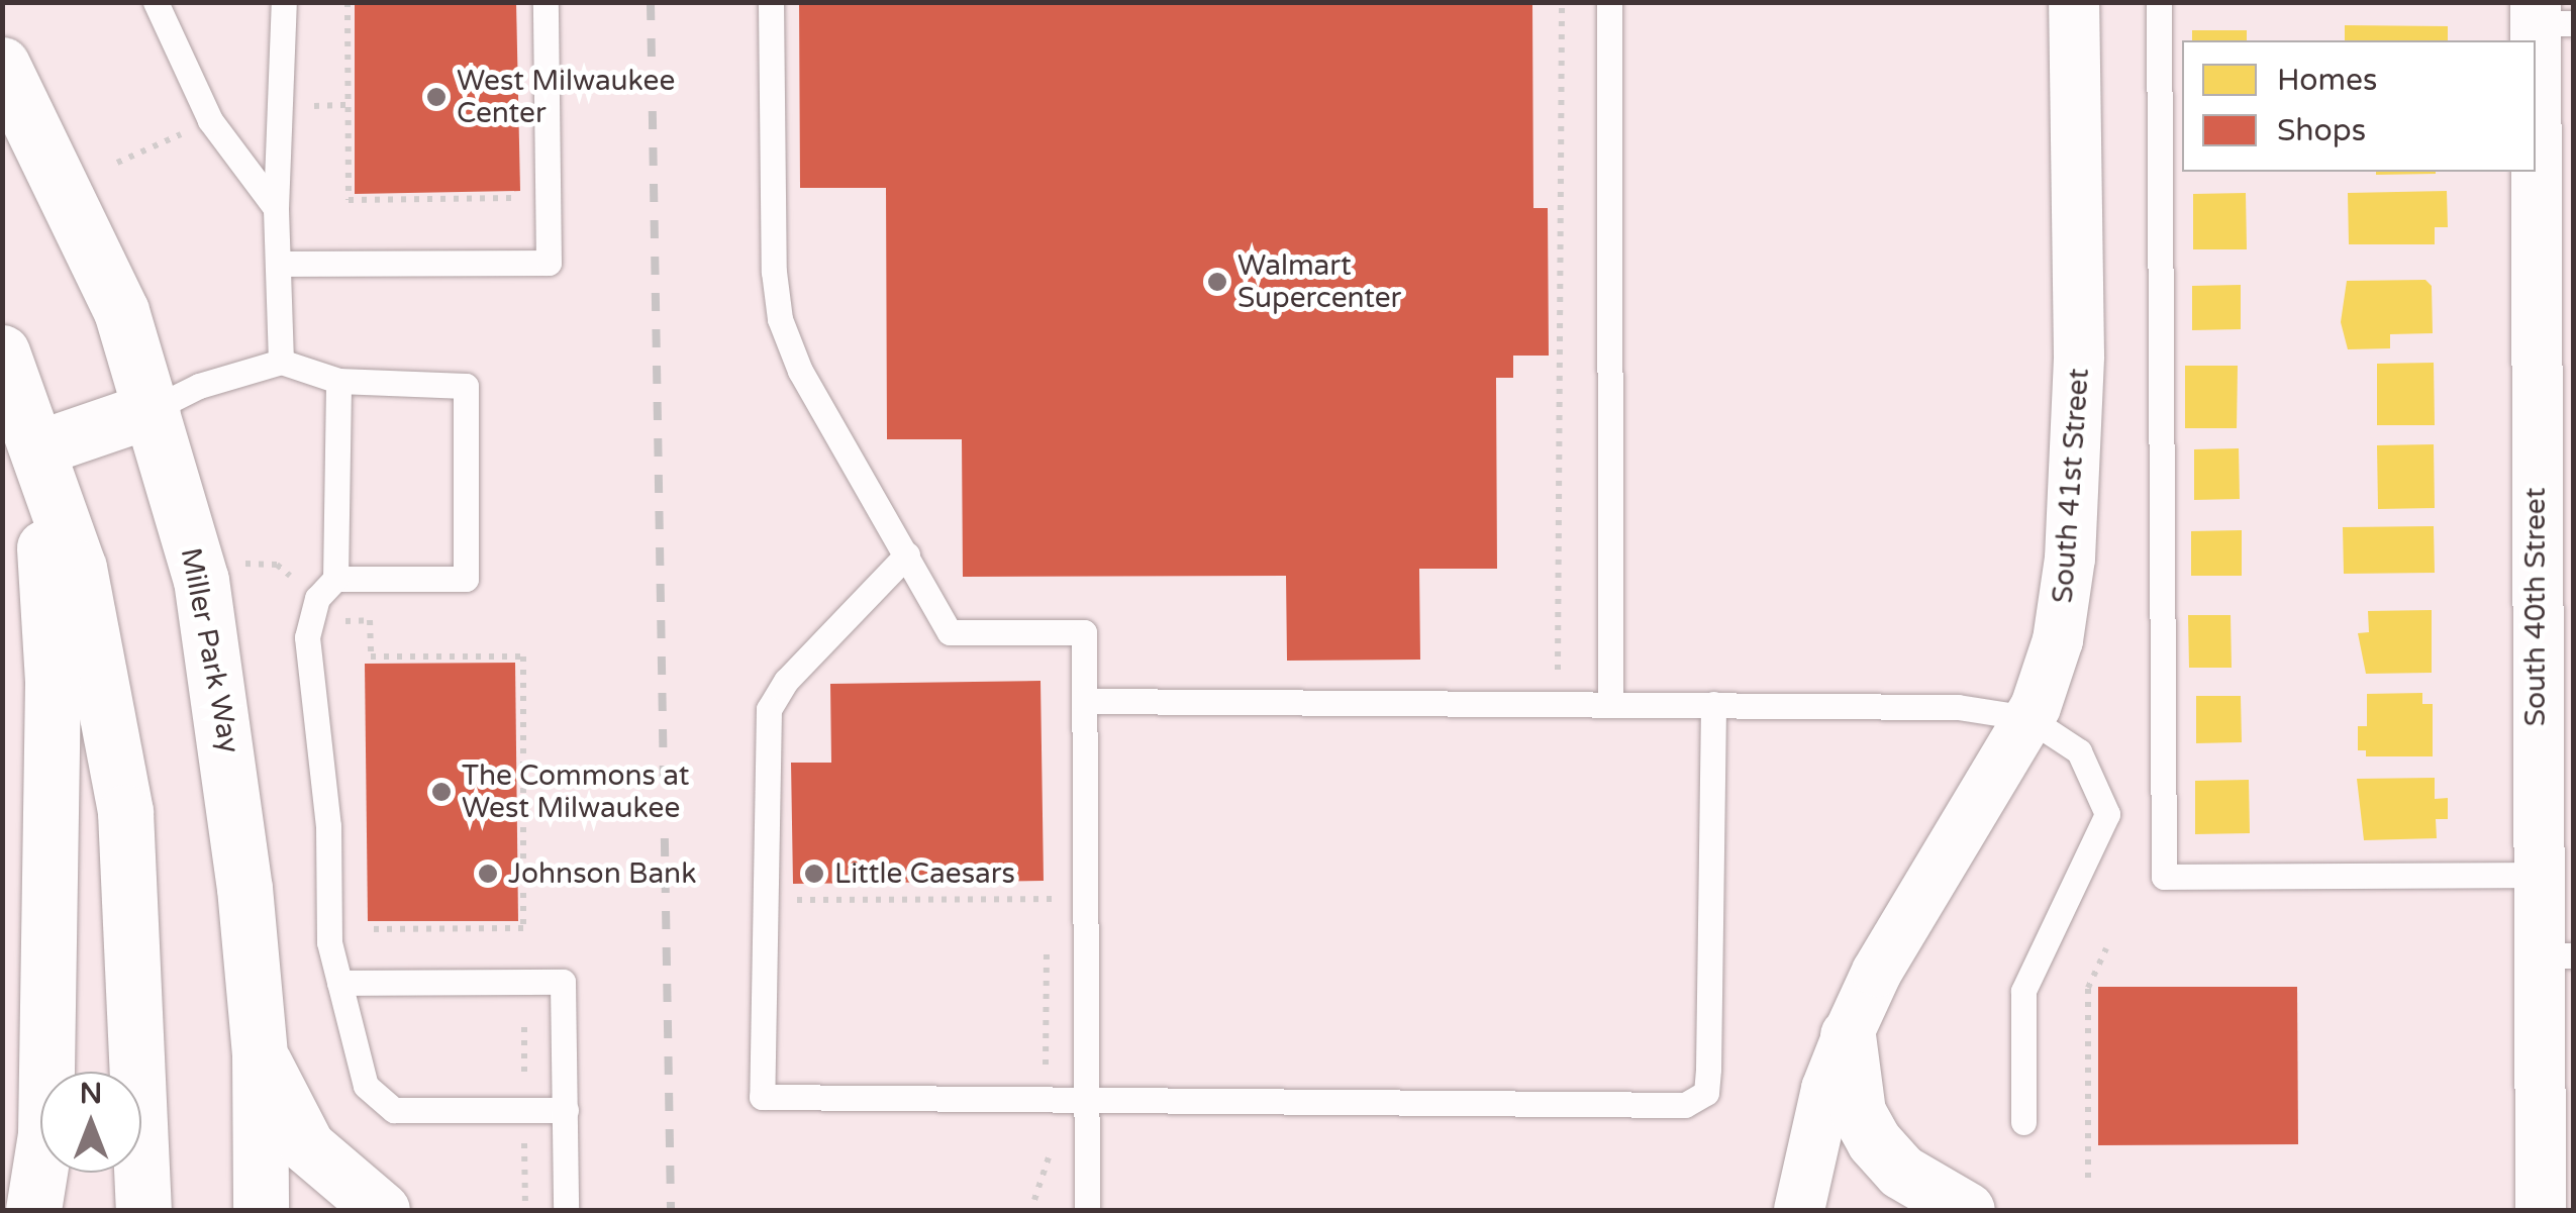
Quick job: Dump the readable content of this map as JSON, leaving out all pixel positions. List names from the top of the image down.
{
  "streets": {
    "main road": ["Miller Park Way"],
    "street": ["South 41st Street", "South 40th Street"]
  },
  "places": [
    "West Milwaukee Center",
    "Walmart Supercenter",
    "The Commons at West Milwaukee",
    "Johnson Bank",
    "Little Caesars"
  ],
  "legend": ["Homes", "Shops"],
  "north": "top"
}
